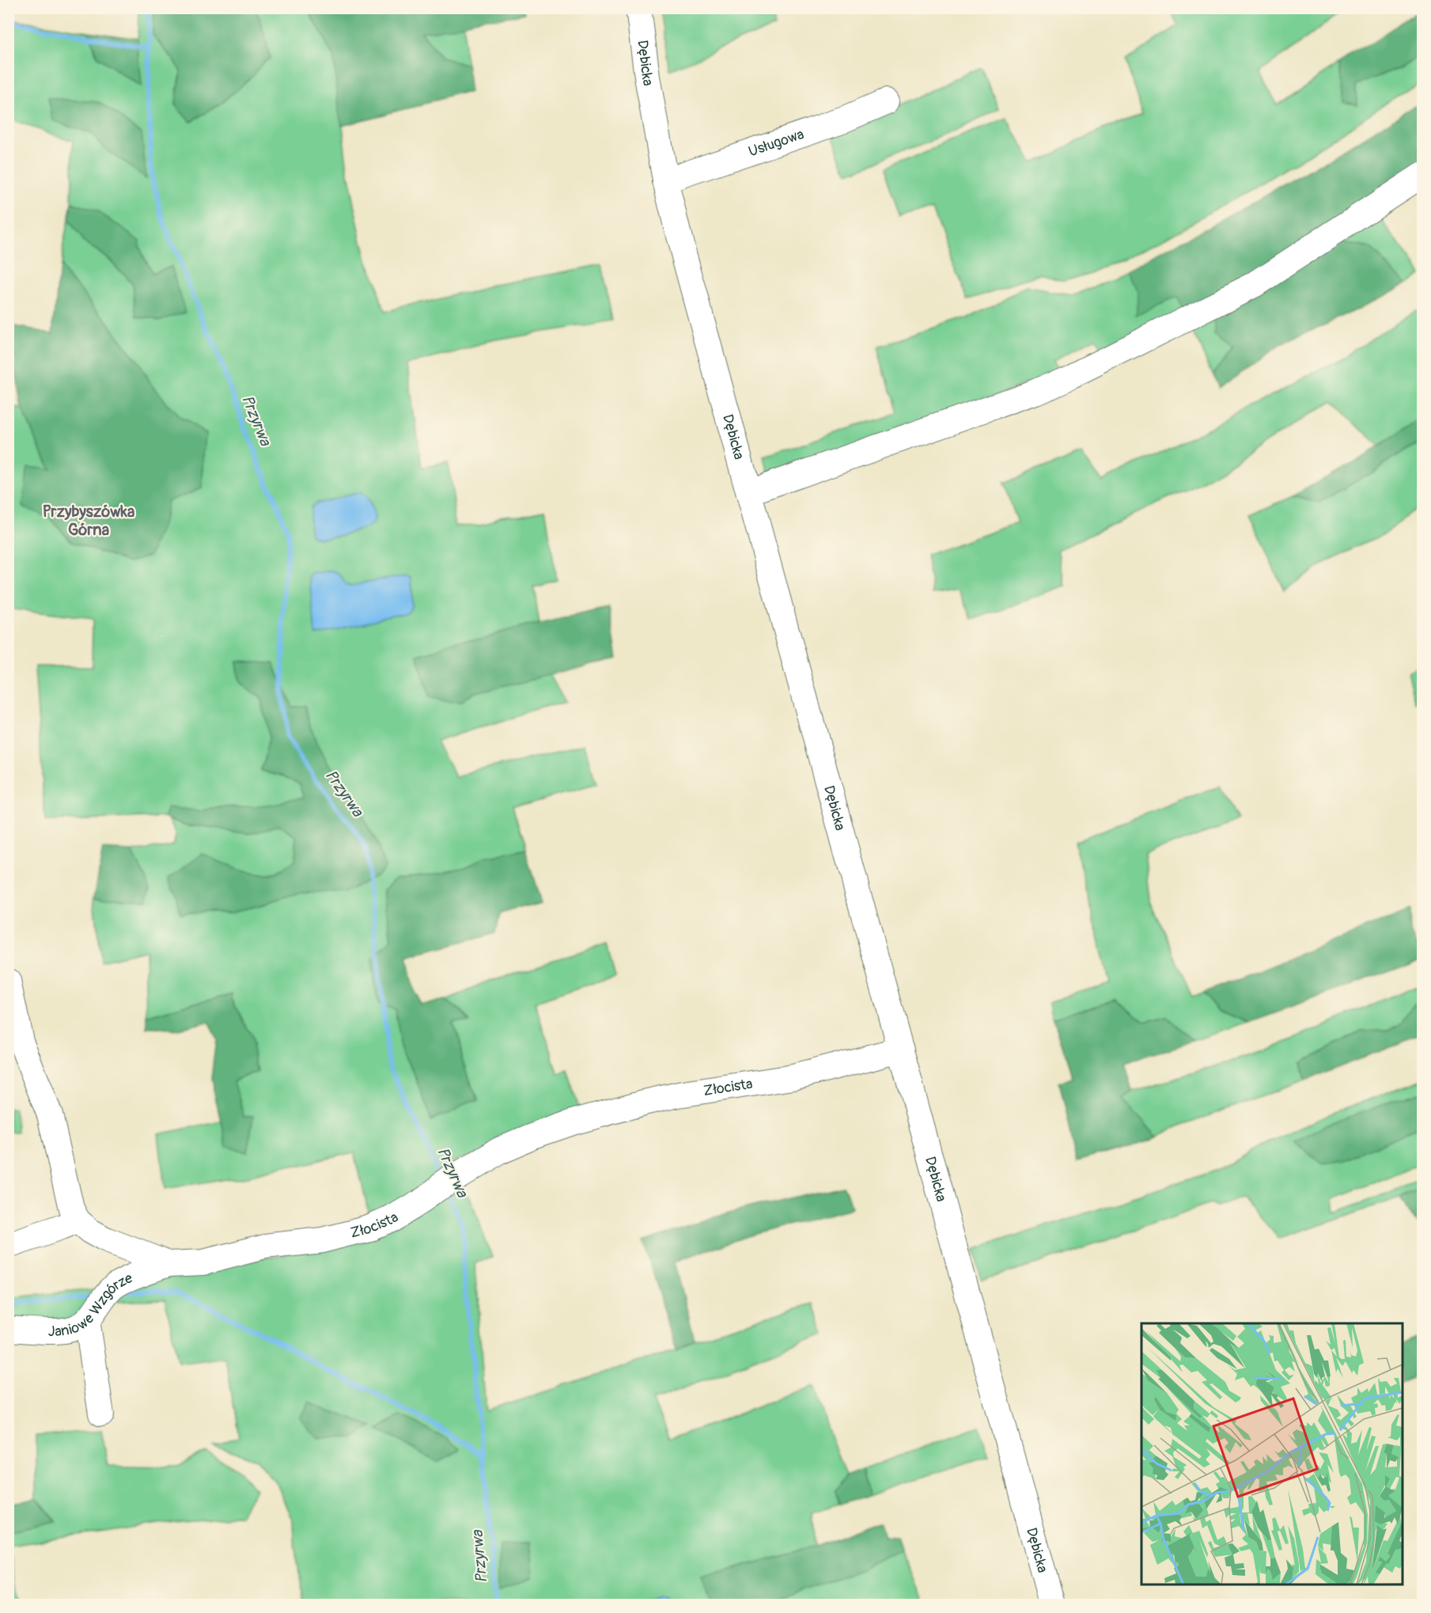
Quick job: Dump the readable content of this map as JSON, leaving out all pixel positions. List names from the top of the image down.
{
  "streets": {
    "street": [
      "Dębicka",
      "Usługowa",
      "Złocista",
      "Janiowe Wzgórze"
    ]
  },
  "crossings": [
    ["Dębicka", "Usługowa"],
    ["Dębicka", "Złocista"],
    ["Złocista", "Janiowe Wzgórze"]
  ],
  "districts": ["Przybyszówka Górna"],
  "water": ["Przyrwa"]
}
